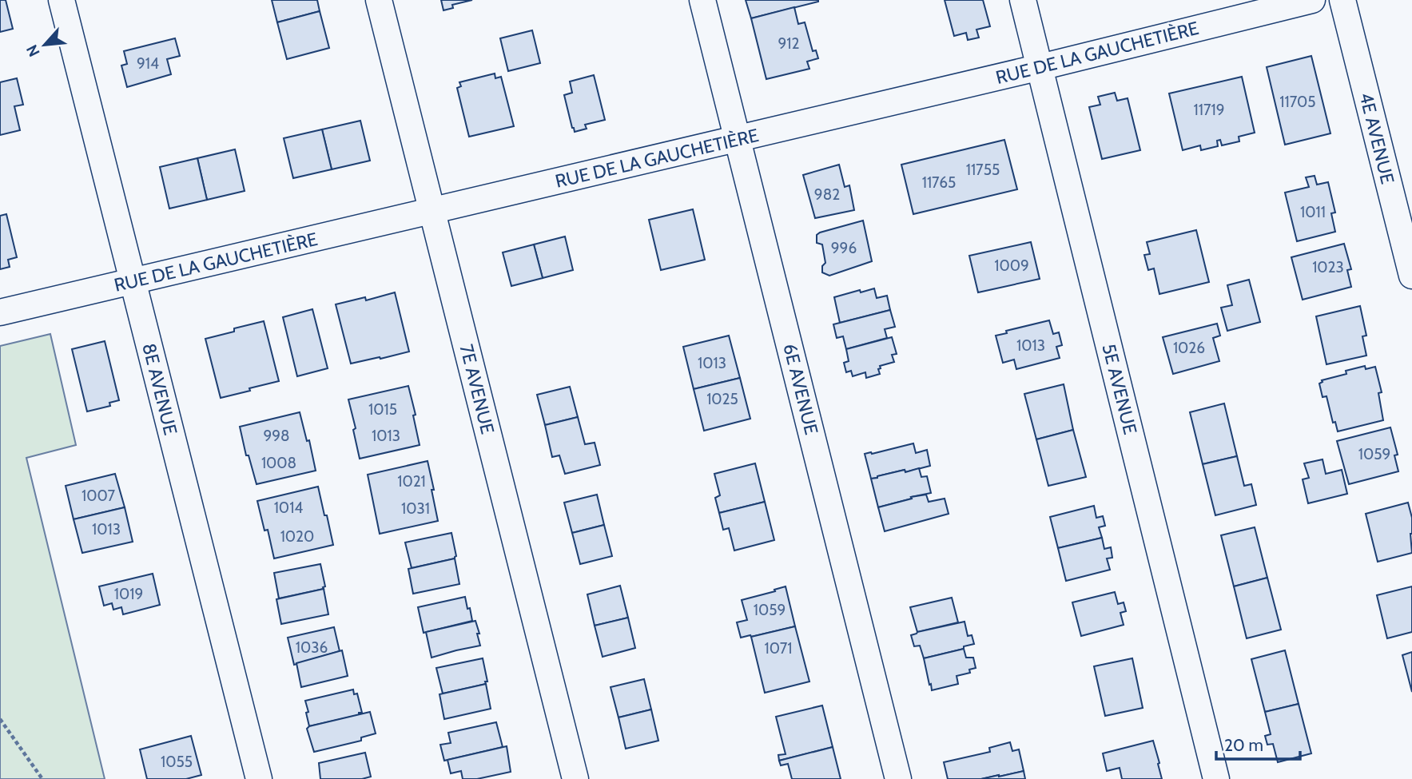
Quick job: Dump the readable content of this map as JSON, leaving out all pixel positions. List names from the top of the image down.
{
  "streets": {
    "street": [
      "RUE DE LA GAUCHETIÈRE",
      "4E AVENUE",
      "8E AVENUE",
      "7E AVENUE",
      "6E AVENUE",
      "5E AVENUE"
    ]
  },
  "crossings": [
    ["RUE DE LA GAUCHETIÈRE", "8E AVENUE"],
    ["RUE DE LA GAUCHETIÈRE", "7E AVENUE"],
    ["RUE DE LA GAUCHETIÈRE", "6E AVENUE"],
    ["RUE DE LA GAUCHETIÈRE", "5E AVENUE"]
  ],
  "house_numbers": [
    "912",
    "914",
    "11705",
    "11719",
    "11755",
    "11765",
    "982",
    "1011",
    "996",
    "1009",
    "1023",
    "1013",
    "1026",
    "1013",
    "1025",
    "1015",
    "998",
    "1013",
    "1059",
    "1008",
    "1021",
    "1007",
    "1014",
    "1031",
    "1013",
    "1020",
    "1019",
    "1059",
    "1036",
    "1071",
    "1055"
  ],
  "scale_bar": "20 m",
  "north": "bottom left"
}
